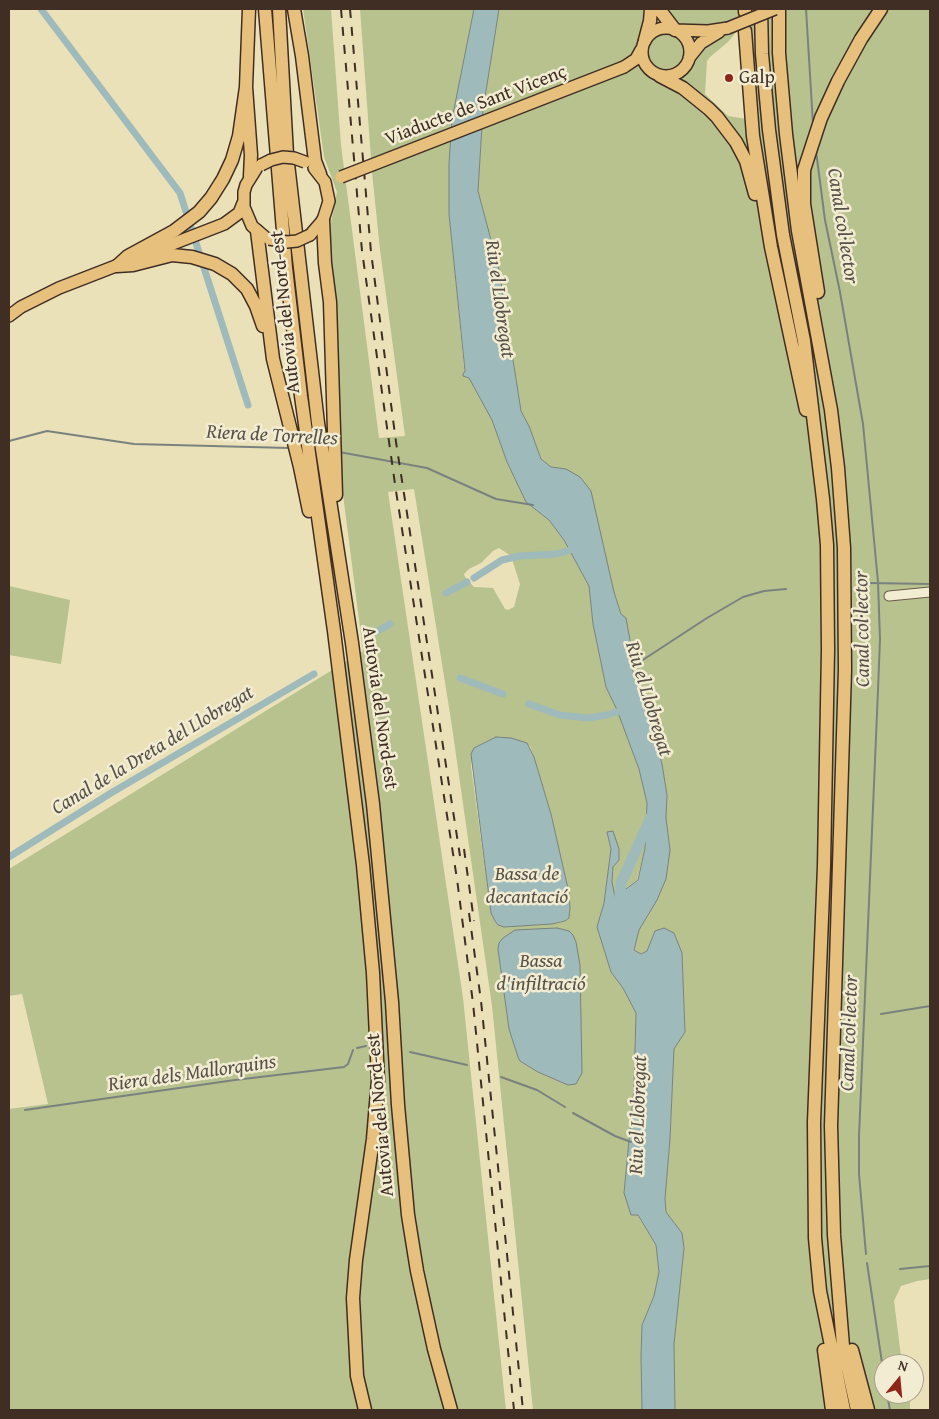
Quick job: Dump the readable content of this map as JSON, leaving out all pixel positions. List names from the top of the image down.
{
  "streets": {
    "highway": ["Autovia del Nord-est"],
    "main road": ["Viaducte de Sant Vicenç"]
  },
  "water": [
    "Canal col·lector",
    "Riu el Llobregat",
    "Riera de Torrelles",
    "Canal de la Dreta del Llobregat",
    "Bassa de decantació",
    "Bassa d'infiltració",
    "Riera dels Mallorquins"
  ],
  "places": ["Galp"],
  "north": "top"
}
